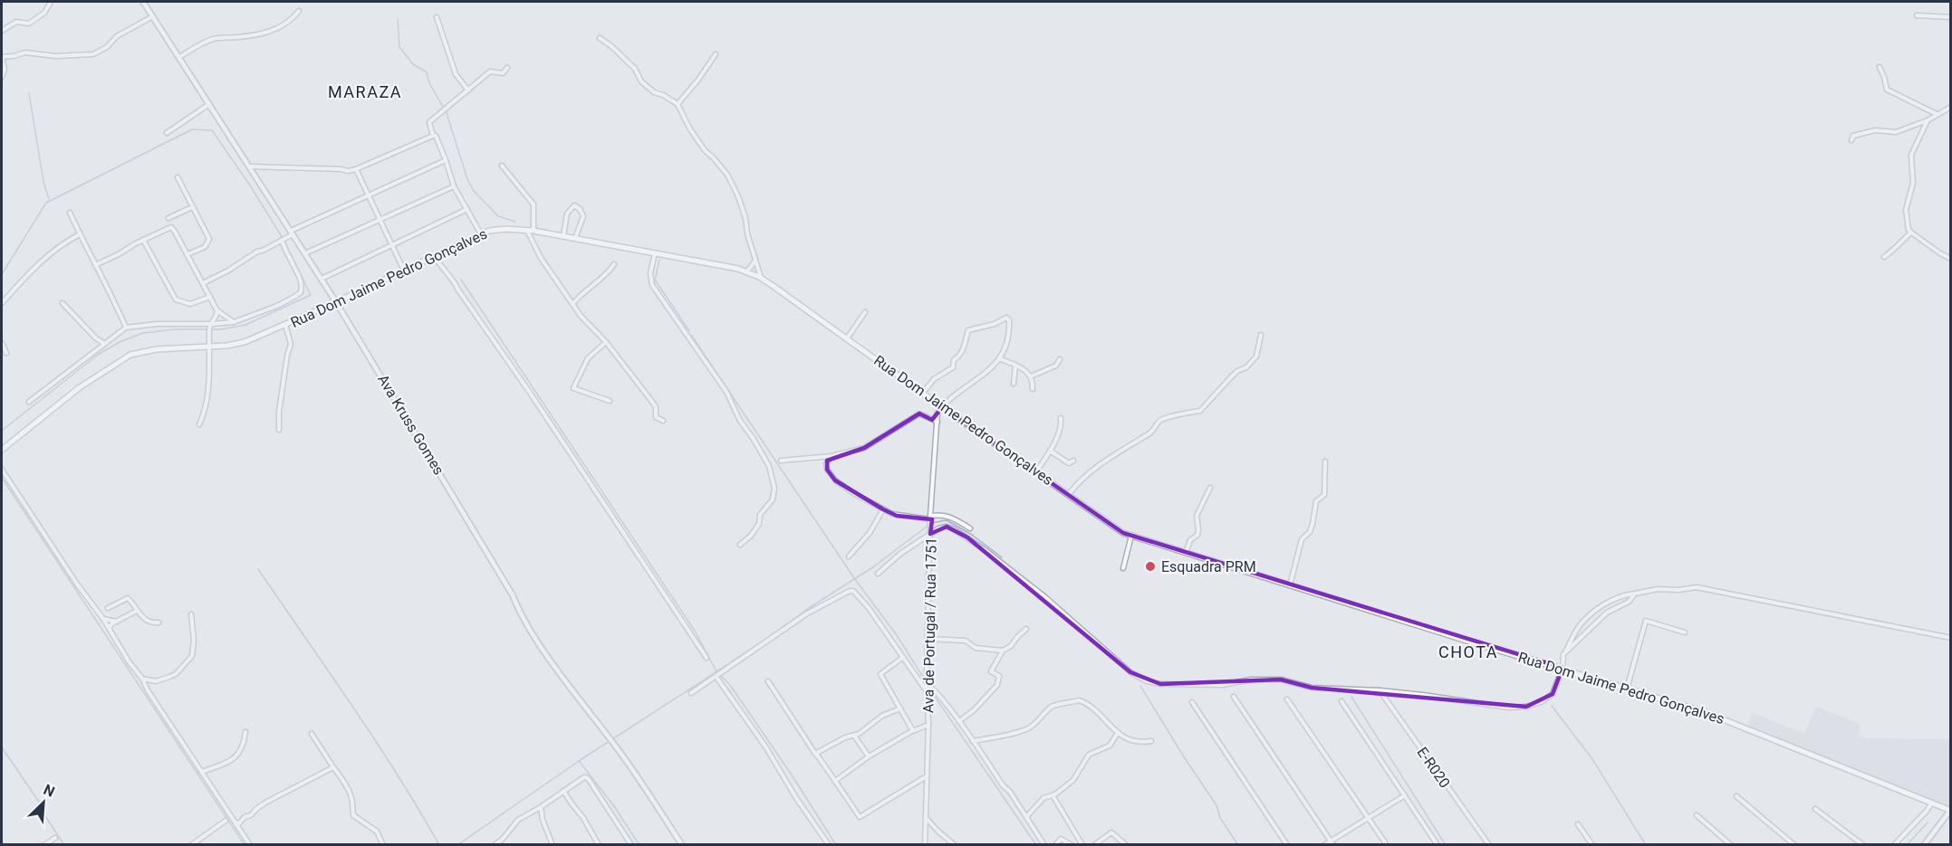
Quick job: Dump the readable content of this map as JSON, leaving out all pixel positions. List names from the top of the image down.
{
  "streets": {
    "main road": ["Rua Dom Jaime Pedro Gonçalves"],
    "street": ["Ava Kruss Gomes", "Ava de Portugal / Rua 1751", "E-R020"]
  },
  "crossings": [
    ["Rua Dom Jaime Pedro Gonçalves", "Ava Kruss Gomes"],
    ["Rua Dom Jaime Pedro Gonçalves", "Ava de Portugal / Rua 1751"]
  ],
  "districts": ["MARAZA", "CHOTA"],
  "places": ["Esquadra PRM"],
  "north": "top right"
}
